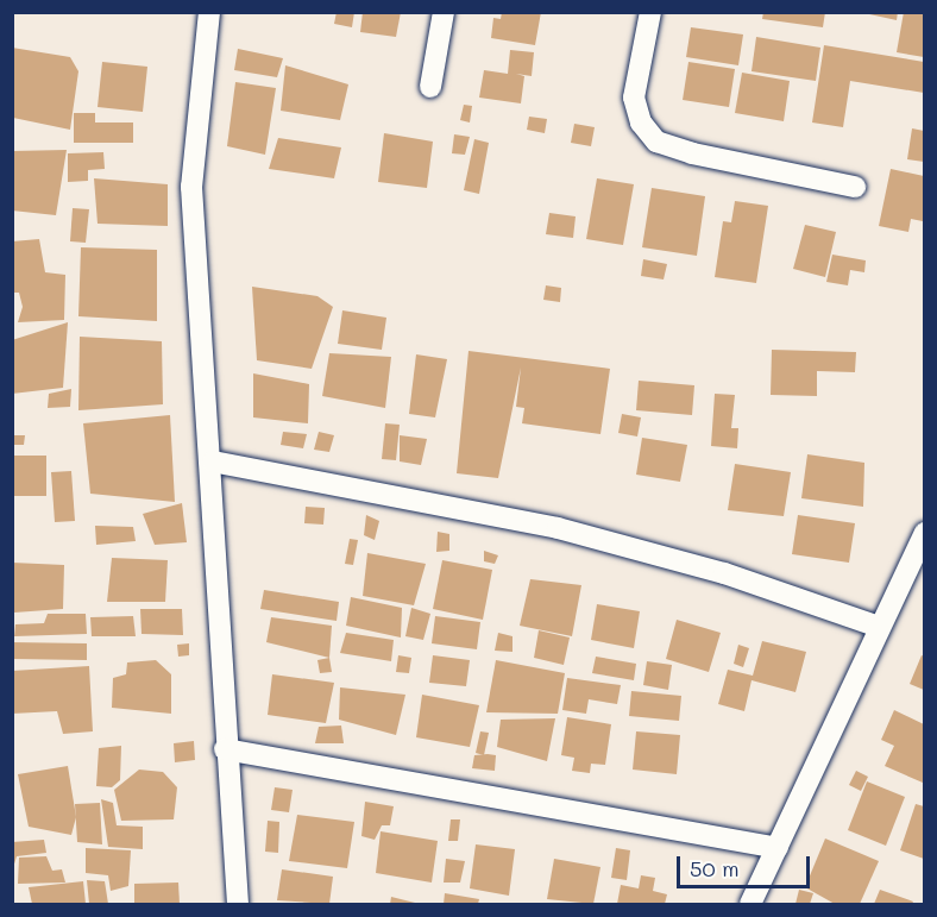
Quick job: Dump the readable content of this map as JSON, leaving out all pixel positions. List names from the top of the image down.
{
  "scale_bar": "50 m"
}
